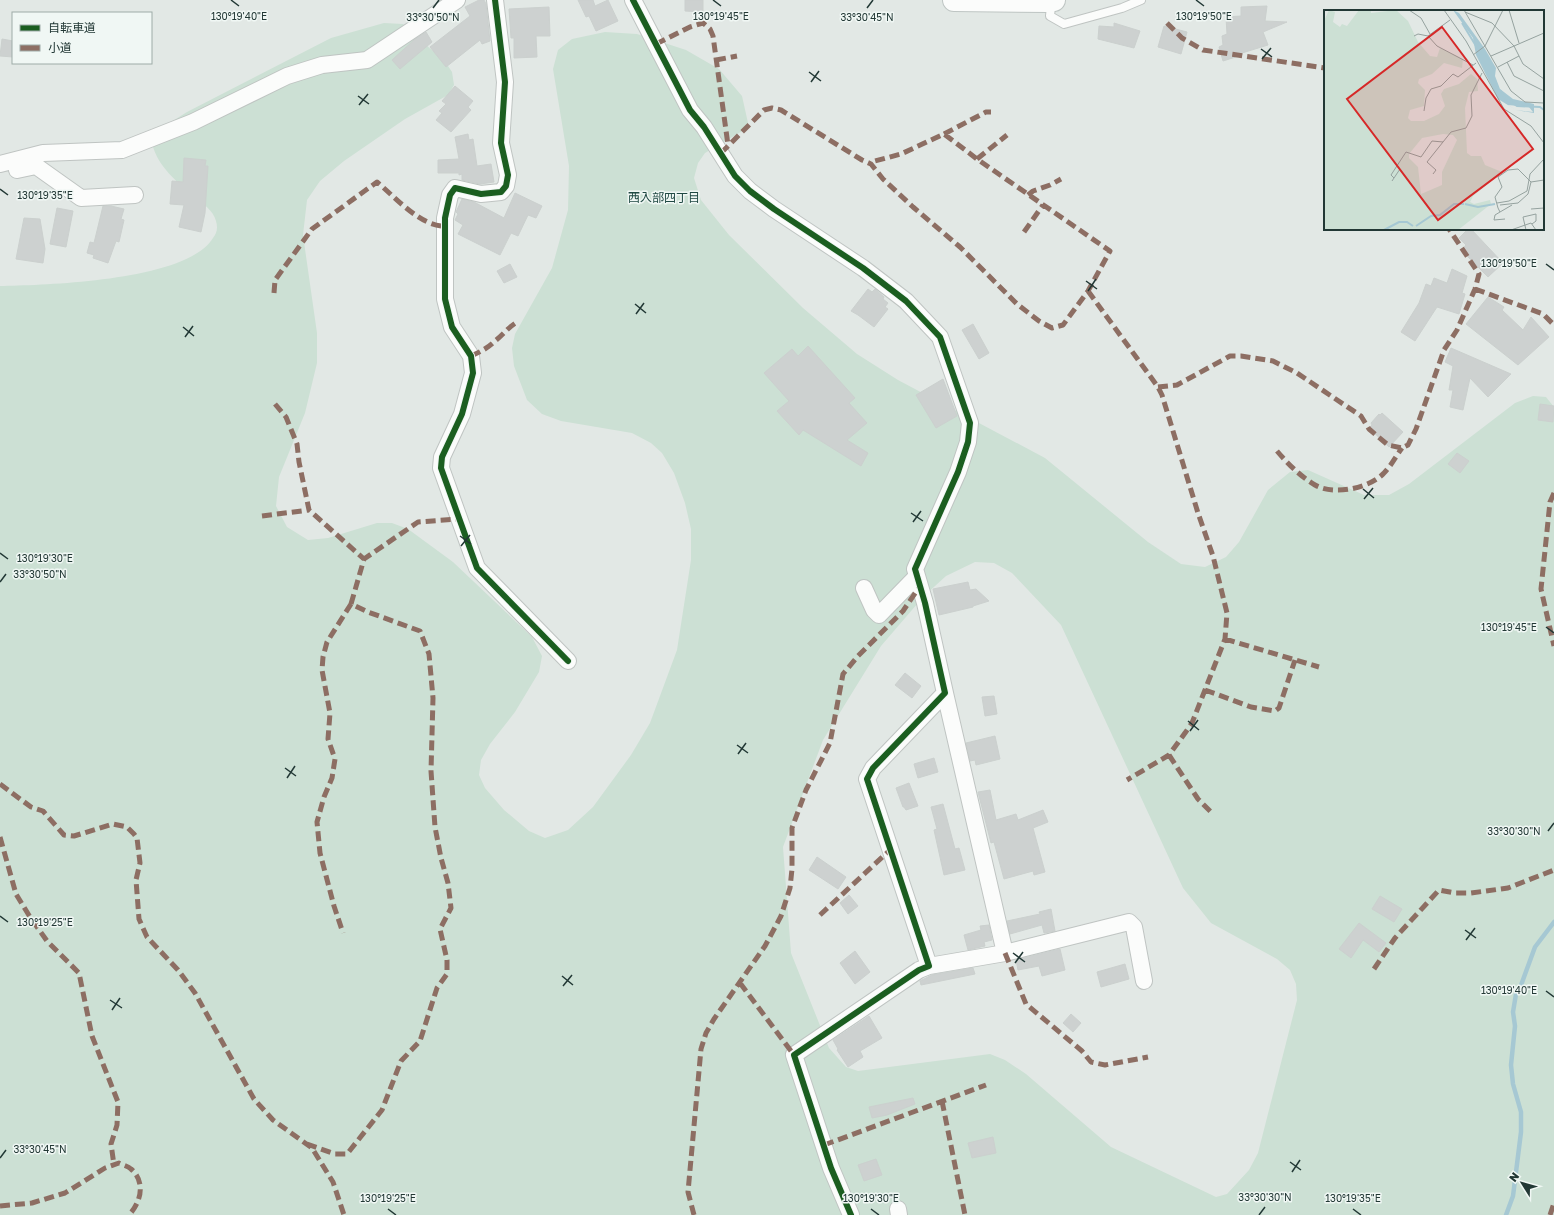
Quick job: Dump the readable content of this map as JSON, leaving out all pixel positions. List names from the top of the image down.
{
  "districts": ["西入部四丁目"],
  "legend": ["自転車道", "小道"],
  "north": "top left",
  "coordinates": [
    "130°19'40\"E",
    "130°19'45\"E",
    "130°19'50\"E",
    "33°30'50\"N",
    "33°30'45\"N",
    "130°19'35\"E",
    "130°19'30\"E",
    "33°30'30\"N",
    "130°19'25\"E"
  ]
}
